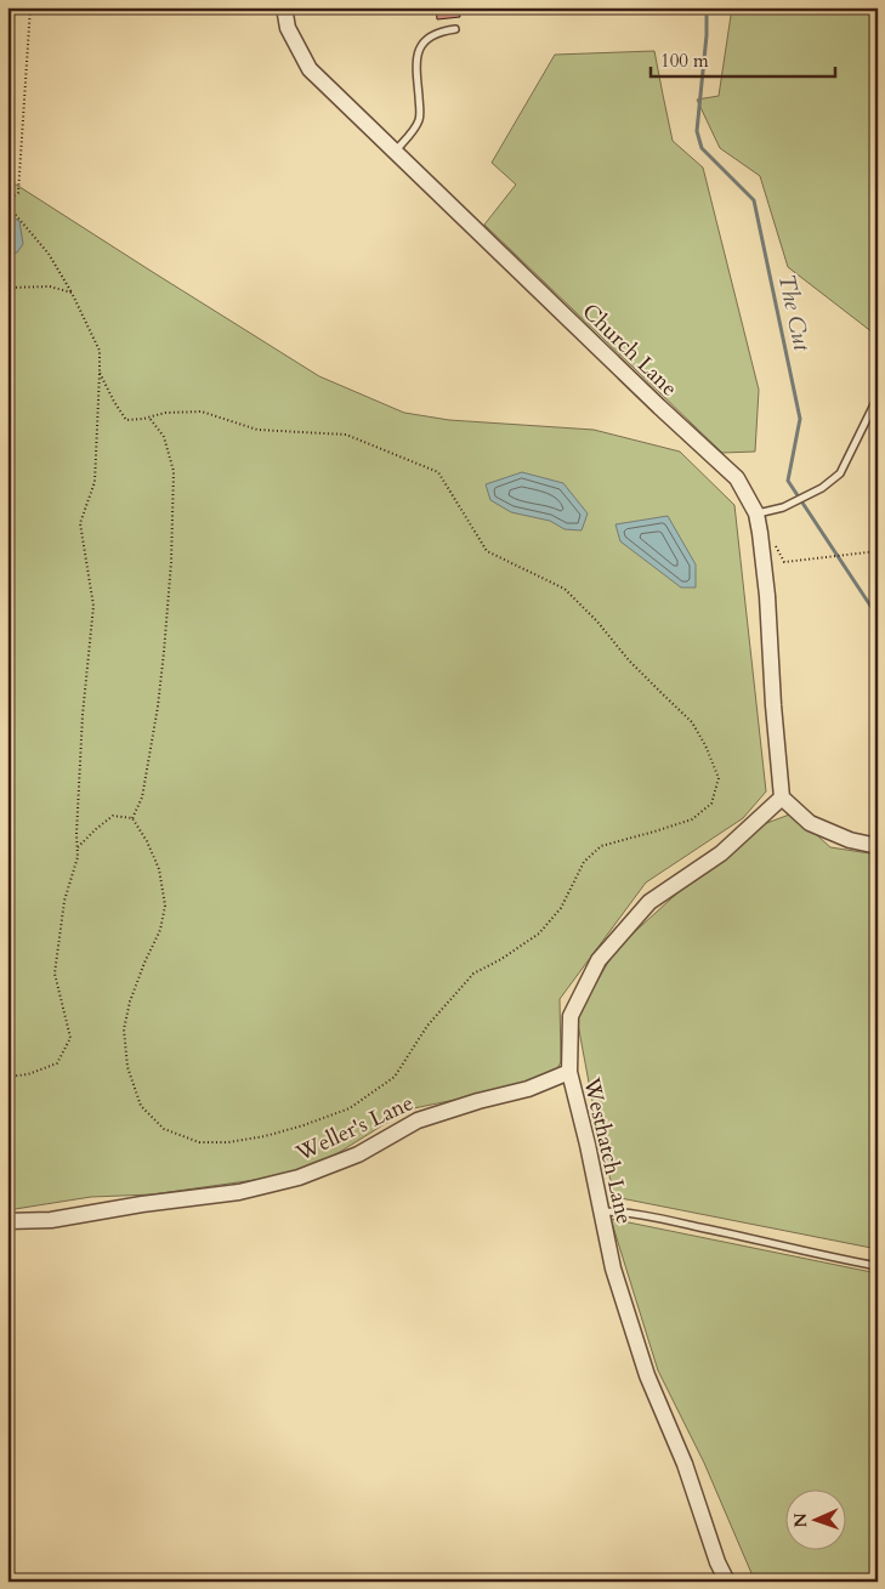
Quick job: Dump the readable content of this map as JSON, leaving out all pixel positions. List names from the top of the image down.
{
  "streets": {
    "street": ["Church Lane", "Weller's Lane", "Westhatch Lane"]
  },
  "crossings": [
    ["Church Lane", "Westhatch Lane"],
    ["Weller's Lane", "Westhatch Lane"]
  ],
  "water": ["The Cut"],
  "scale_bar": "100 m",
  "north": "left"
}
